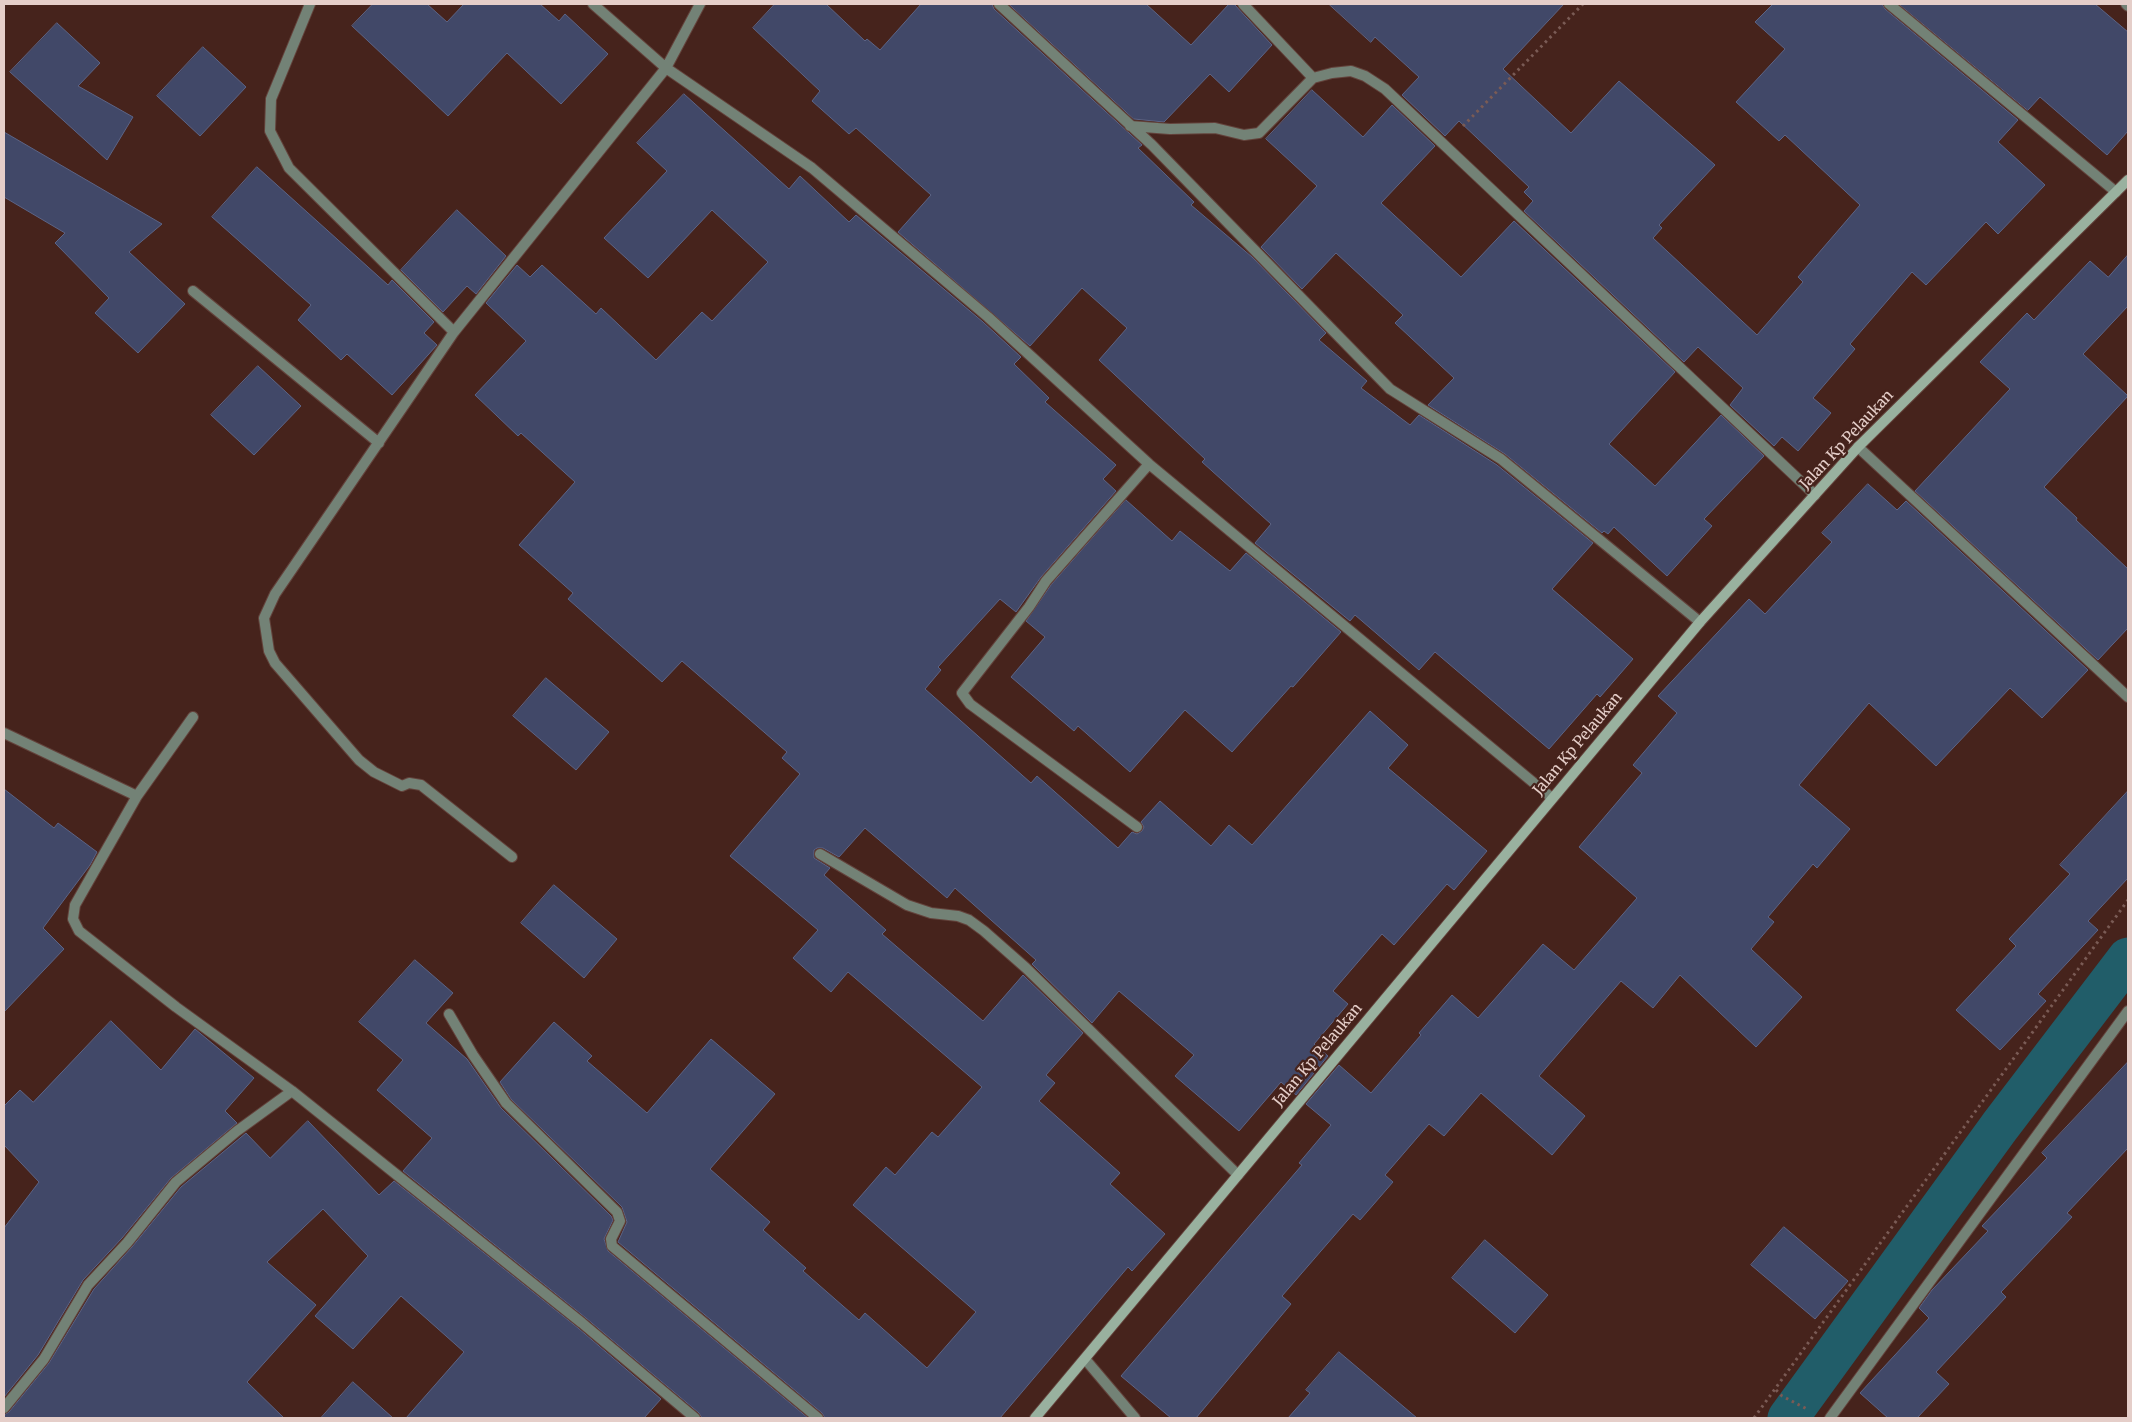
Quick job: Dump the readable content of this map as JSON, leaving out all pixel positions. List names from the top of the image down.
{
  "streets": {
    "street": ["Jalan Kp Pelaukan"]
  }
}
